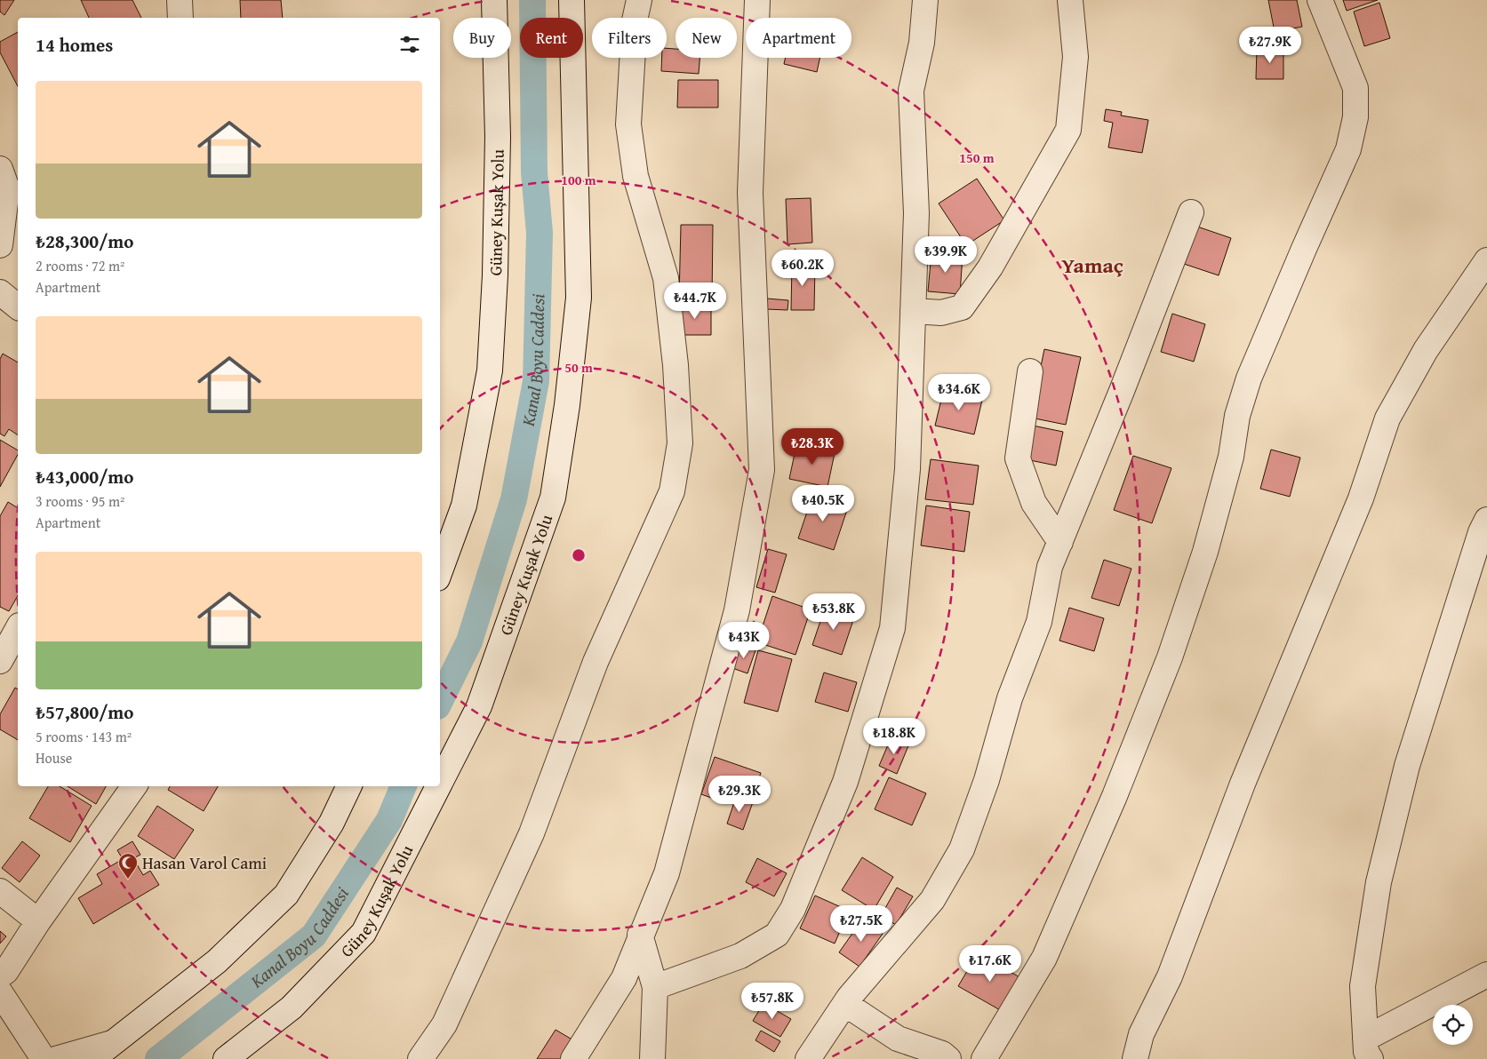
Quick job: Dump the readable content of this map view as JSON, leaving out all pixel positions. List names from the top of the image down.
{
  "streets": {
    "street": ["Güney Kuşak Yolu"]
  },
  "districts": ["Yamaç"],
  "water": ["Kanal Boyu Caddesi"],
  "places": {
    "mosque": ["Hasan Varol Cami"]
  },
  "page": {
    "chip": [
      "Buy",
      "Rent",
      "Filters",
      "New",
      "Apartment"
    ],
    "heading": "14 homes",
    "price": [
      "₺27.9K",
      "₺39.9K",
      "₺60.2K",
      "₺44.7K",
      "₺34.6K",
      "₺28.3K",
      "₺40.5K",
      "₺53.8K",
      "₺43K",
      "₺18.8K",
      "₺29.3K",
      "₺27.5K",
      "₺17.6K",
      "₺57.8K"
    ],
    "list": [
      {
        "name": "₺28,300/mo",
        "note": "2 rooms · 72 m² · Apartment"
      },
      {
        "name": "₺43,000/mo",
        "note": "3 rooms · 95 m² · Apartment"
      },
      {
        "name": "₺57,800/mo",
        "note": "5 rooms · 143 m² · House"
      }
    ]
  },
  "rings": ["150 m", "100 m", "50 m"]
}
